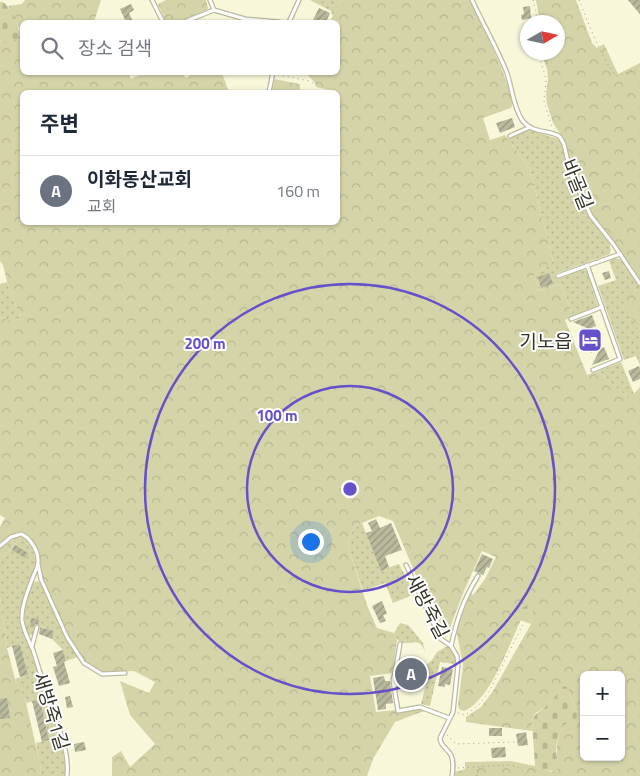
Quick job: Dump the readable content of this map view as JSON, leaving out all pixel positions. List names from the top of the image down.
{
  "streets": {
    "lane": ["바골길", "새방죽길", "새방죽1길"]
  },
  "places": {
    "hotel": ["기노읍"]
  },
  "north": "right",
  "page": {
    "search": "장소 검색",
    "heading": "주변",
    "list": [
      {
        "mark": "A",
        "name": "이화동산교회",
        "note": "교회",
        "value": "160 m"
      }
    ],
    "pins": "A",
    "map_buttons": ["+", "−"]
  },
  "rings": ["200 m", "100 m"]
}
